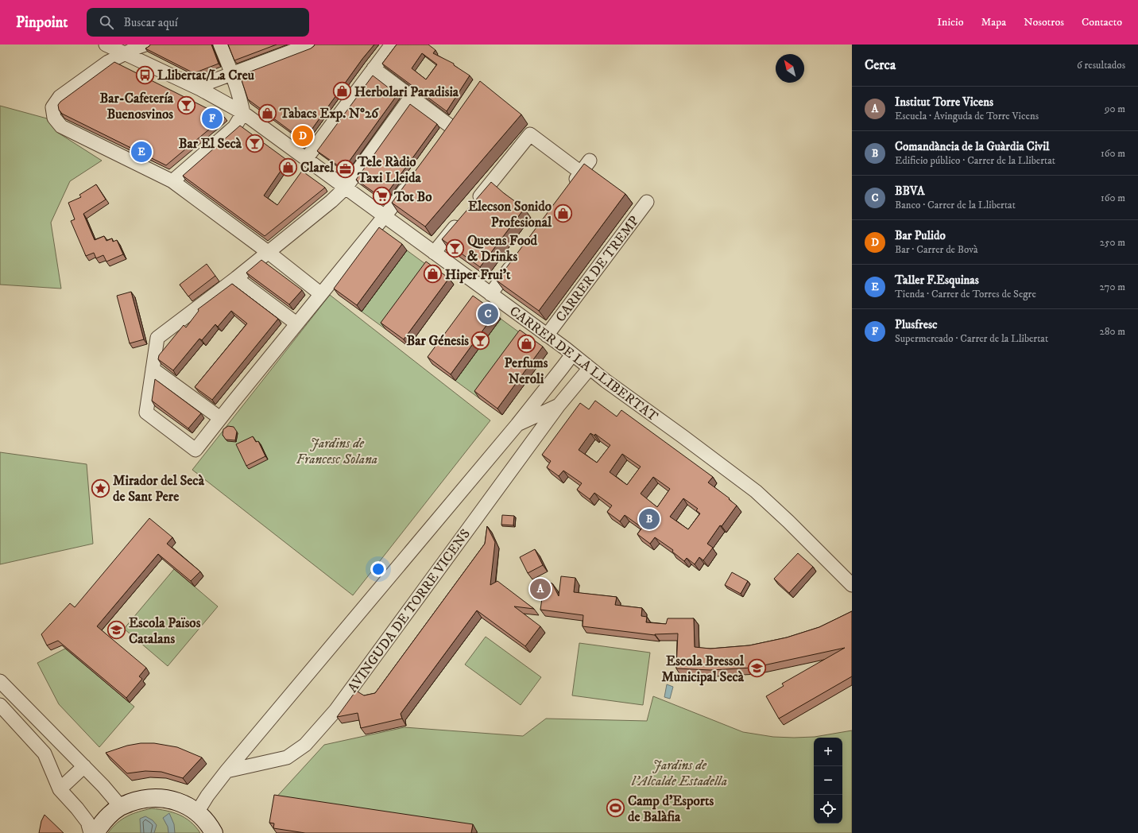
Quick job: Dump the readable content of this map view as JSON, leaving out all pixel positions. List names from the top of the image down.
{
  "streets": {
    "street": ["CARRER DE TREMP", "CARRER DE LA LLIBERTAT", "AVINGUDA DE TORRE VICENS"]
  },
  "crossings": [
    ["CARRER DE TREMP", "CARRER DE LA LLIBERTAT"],
    ["CARRER DE LA LLIBERTAT", "AVINGUDA DE TORRE VICENS"]
  ],
  "parks": ["Jardins de Francesc Solana", "Jardins de l'Alcalde Estadella"],
  "places": {
    "bus stop": ["Llibertat/La Creu"],
    "shop": [
      "Herbolari Paradisia",
      "Tabacs Exp. Nº26",
      "Clarel",
      "Elecson Sonido Profesional",
      "Hiper Frui't",
      "Perfums Neroli"
    ],
    "bar": [
      "Bar-Cafetería Buenosvinos",
      "Bar El Secà",
      "Queens Food & Drinks",
      "Bar Génesis"
    ],
    "office": ["Tele Ràdio Taxi Lleida"],
    "supermarket": ["Tot Bo"],
    "place": ["Mirador del Secà de Sant Pere"],
    "school or university": ["Escola Països Catalans", "Escola Bressol Municipal Secà"],
    "sports": ["Camp d'Esports de Balàfia"]
  },
  "north": "top left",
  "page": {
    "header": "Pinpoint",
    "search": "Buscar aquí",
    "nav": [
      "Inicio",
      "Mapa",
      "Nosotros",
      "Contacto"
    ],
    "heading": ["Cerca", "6 resultados"],
    "list": [
      {
        "mark": "A",
        "name": "Institut Torre Vicens",
        "note": "Escuela · Avinguda de Torre Vicens",
        "value": "90 m"
      },
      {
        "mark": "B",
        "name": "Comandància de la Guàrdia Civil",
        "note": "Edificio público · Carrer de la Llibertat",
        "value": "160 m"
      },
      {
        "mark": "C",
        "name": "BBVA",
        "note": "Banco · Carrer de la Llibertat",
        "value": "160 m"
      },
      {
        "mark": "D",
        "name": "Bar Pulido",
        "note": "Bar · Carrer de Bovà",
        "value": "250 m"
      },
      {
        "mark": "E",
        "name": "Taller F.Esquinas",
        "note": "Tienda · Carrer de Torres de Segre",
        "value": "270 m"
      },
      {
        "mark": "F",
        "name": "Plusfresc",
        "note": "Supermercado · Carrer de la Llibertat",
        "value": "280 m"
      }
    ],
    "pins": [
      "F",
      "D",
      "E",
      "C",
      "B",
      "A"
    ],
    "map_buttons": ["+", "−"]
  }
}
